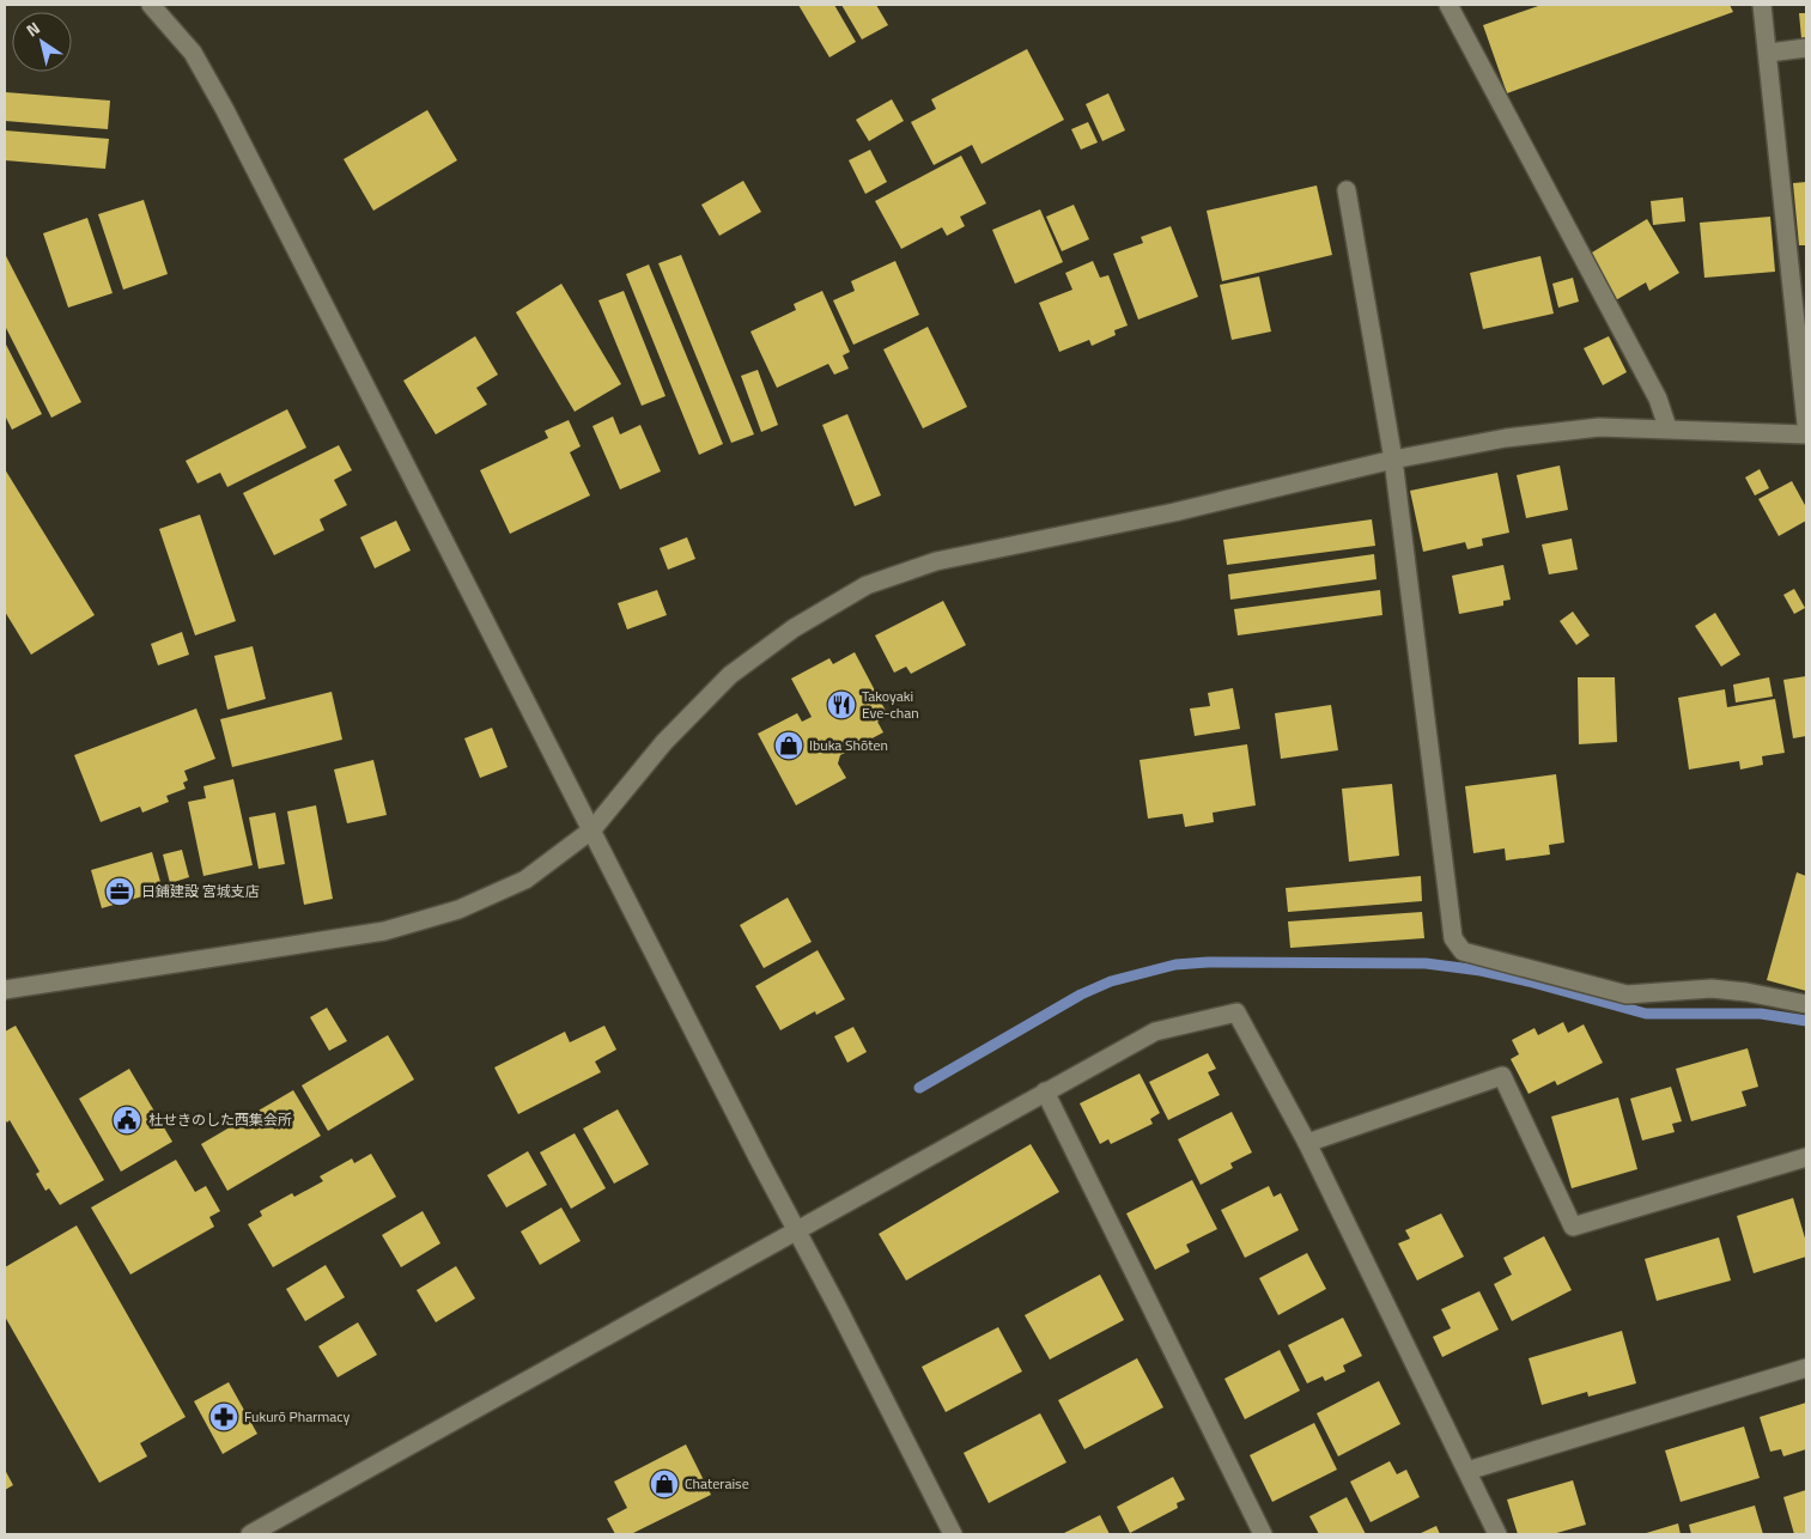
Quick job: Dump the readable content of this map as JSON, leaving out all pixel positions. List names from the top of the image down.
{
  "places": {
    "restaurant": ["Takoyaki Eve-chan"],
    "shop": ["Ibuka Shōten", "Chateraise"],
    "office": ["日鋪建設 宮城支店"],
    "public building": ["杜せきのした西集会所"],
    "pharmacy": ["Fukurō Pharmacy"]
  },
  "north": "top left"
}
